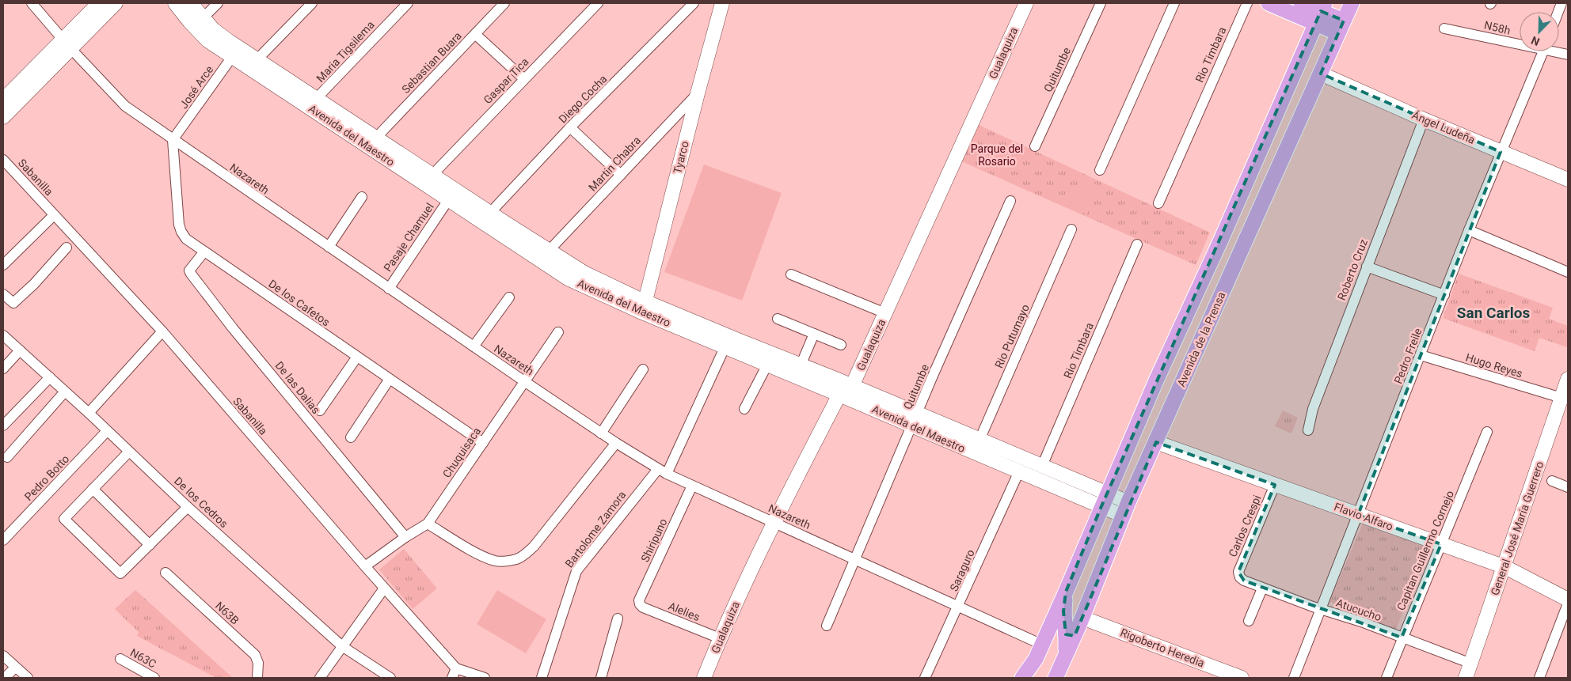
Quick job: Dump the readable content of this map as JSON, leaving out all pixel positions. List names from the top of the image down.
{
  "streets": {
    "main road": [
      "Gualaquiza",
      "Ángel Ludeña",
      "Avenida del Maestro",
      "Tyarco",
      "Avenida de la Prensa",
      "Flavio Alfaro",
      "General José María Guerrero",
      "Rigoberto Heredia"
    ],
    "street": [
      "N58h",
      "Maria Tigsilema",
      "Rio Timbara",
      "Sebastian Buara",
      "Quitumbe",
      "Gaspar Tica",
      "José Arce",
      "Diego Cocha",
      "Martin Chabra",
      "Sabanilla",
      "Nazareth",
      "Pasaje Chamuel",
      "Roberto Cruz",
      "De los Cafetos",
      "Rio Putumayo",
      "Pedro Freile",
      "Hugo Reyes",
      "De las Dalias",
      "Chuquisaca",
      "Pedro Botto",
      "De los Cedros",
      "Carlos Crespi",
      "Bartolome Zamora",
      "Shiripuno",
      "Capitan Guillermo Cornejo",
      "Saraguro",
      "Atucucho",
      "Alelies",
      "N63B",
      "N63C"
    ]
  },
  "crossings": [
    ["Maria Tigsilema", "Avenida del Maestro"],
    ["Gualaquiza", "Avenida del Maestro"],
    ["Gualaquiza", "Nazareth"],
    ["Gualaquiza", "Alelies"],
    ["Rio Timbara", "Avenida del Maestro"],
    ["Sebastian Buara", "Avenida del Maestro"],
    ["Quitumbe", "Avenida del Maestro"],
    ["Quitumbe", "Nazareth"],
    ["Gaspar Tica", "Avenida del Maestro"],
    ["José Arce", "Avenida del Maestro"],
    ["José Arce", "Nazareth"],
    ["José Arce", "De los Cafetos"],
    ["Diego Cocha", "Avenida del Maestro"],
    ["Ángel Ludeña", "Roberto Cruz"],
    ["Ángel Ludeña", "Avenida de la Prensa"],
    ["Ángel Ludeña", "Pedro Freile"],
    ["Avenida del Maestro", "Tyarco"],
    ["Avenida del Maestro", "Martin Chabra"],
    ["Avenida del Maestro", "Pasaje Chamuel"],
    ["Avenida del Maestro", "Rio Putumayo"],
    ["Avenida del Maestro", "Avenida de la Prensa"],
    ["Avenida del Maestro", "Saraguro"],
    ["Tyarco", "Martin Chabra"],
    ["Sabanilla", "Chuquisaca"],
    ["Nazareth", "Pasaje Chamuel"],
    ["Nazareth", "De los Cafetos"],
    ["Nazareth", "Avenida de la Prensa"],
    ["Nazareth", "Chuquisaca"],
    ["Nazareth", "Bartolome Zamora"],
    ["Nazareth", "Shiripuno"],
    ["Nazareth", "Saraguro"],
    ["De los Cafetos", "De las Dalias"],
    ["De los Cafetos", "Chuquisaca"],
    ["Avenida de la Prensa", "Flavio Alfaro"],
    ["Avenida de la Prensa", "Rigoberto Heredia"],
    ["Pedro Freile", "Hugo Reyes"],
    ["Pedro Freile", "Flavio Alfaro"],
    ["Pedro Freile", "Atucucho"],
    ["Hugo Reyes", "General José María Guerrero"],
    ["De las Dalias", "Chuquisaca"],
    ["Pedro Botto", "De los Cedros"],
    ["Flavio Alfaro", "Carlos Crespi"],
    ["Flavio Alfaro", "General José María Guerrero"],
    ["Flavio Alfaro", "Capitan Guillermo Cornejo"],
    ["Carlos Crespi", "Atucucho"],
    ["General José María Guerrero", "Atucucho"],
    ["Shiripuno", "Alelies"],
    ["Capitan Guillermo Cornejo", "Atucucho"]
  ],
  "districts": ["San Carlos"],
  "parks": ["Parque del Rosario"],
  "north": "bottom left"
}
